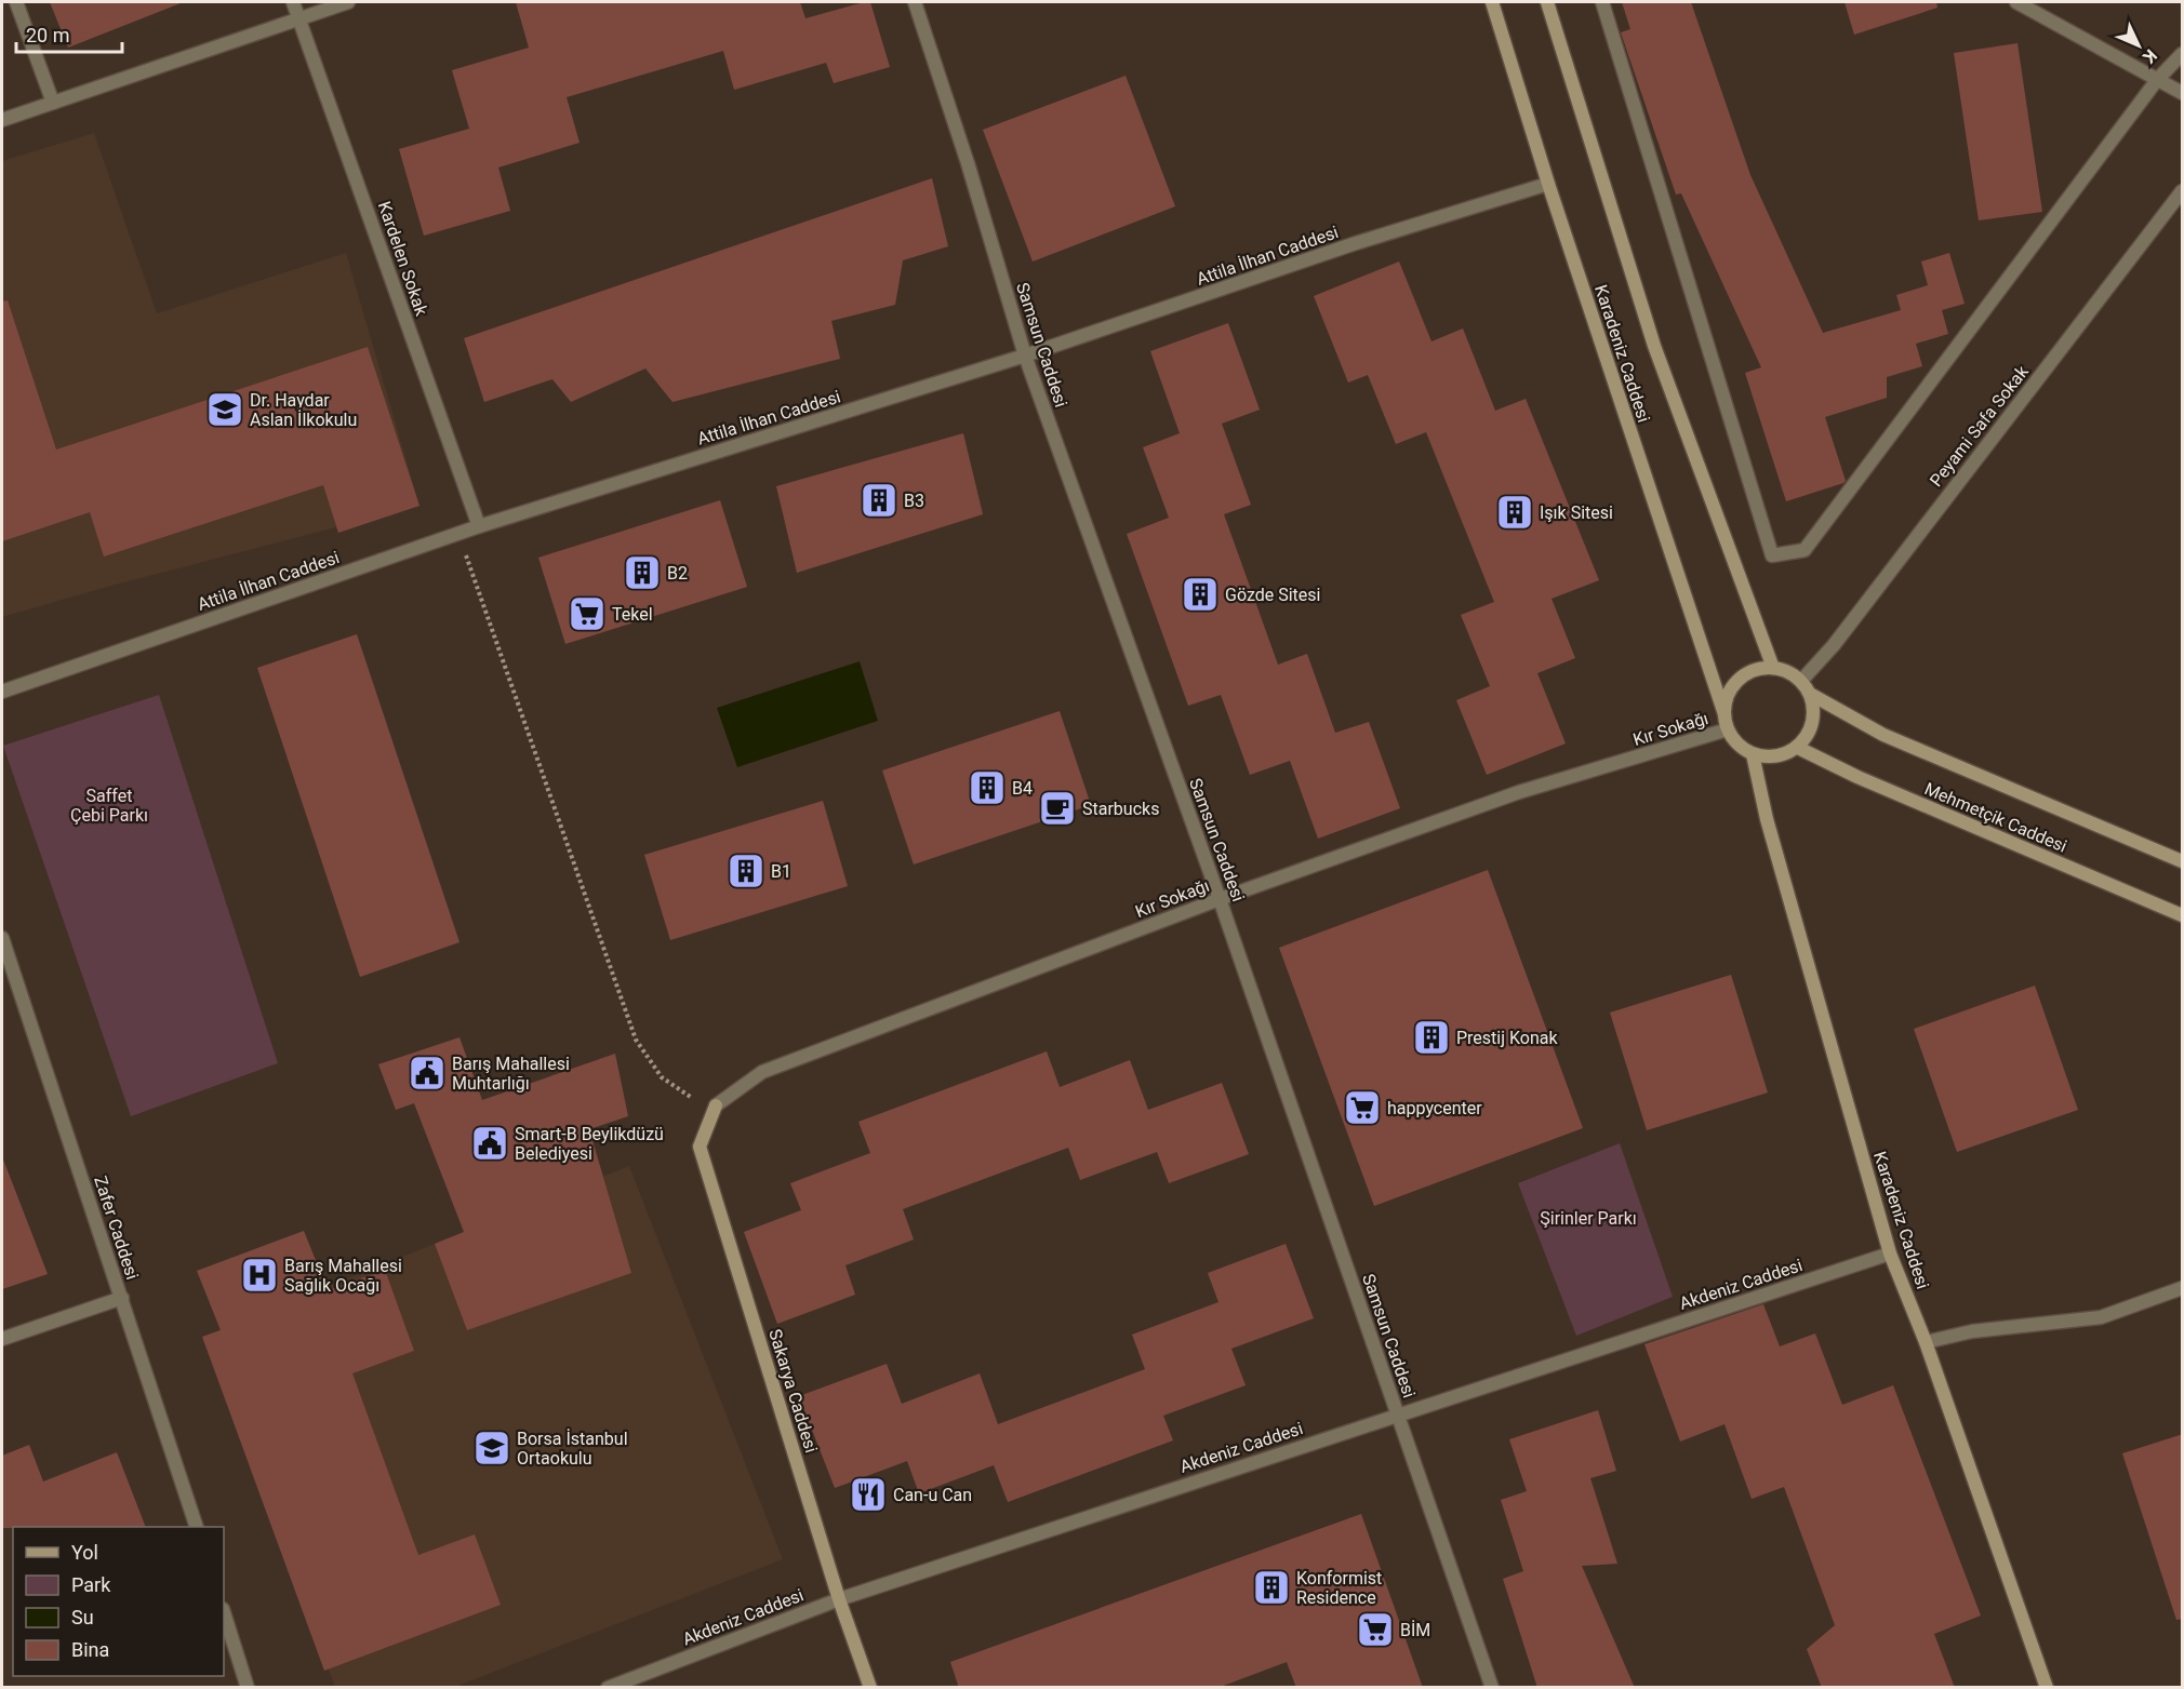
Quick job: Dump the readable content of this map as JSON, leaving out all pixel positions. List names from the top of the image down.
{
  "streets": {
    "main road": ["Karadeniz Caddesi", "Mehmetçik Caddesi", "Sakarya Caddesi"],
    "street": [
      "Attila İlhan Caddesi",
      "Kardelen Sokak",
      "Samsun Caddesi",
      "Peyami Safa Sokak",
      "Kır Sokağı",
      "Zafer Caddesi",
      "Akdeniz Caddesi"
    ]
  },
  "crossings": [
    ["Attila İlhan Caddesi", "Kardelen Sokak"],
    ["Attila İlhan Caddesi", "Samsun Caddesi"],
    ["Attila İlhan Caddesi", "Karadeniz Caddesi"],
    ["Samsun Caddesi", "Kır Sokağı"],
    ["Samsun Caddesi", "Akdeniz Caddesi"],
    ["Karadeniz Caddesi", "Peyami Safa Sokak"],
    ["Karadeniz Caddesi", "Kır Sokağı"],
    ["Karadeniz Caddesi", "Mehmetçik Caddesi"],
    ["Karadeniz Caddesi", "Akdeniz Caddesi"],
    ["Peyami Safa Sokak", "Kır Sokağı"],
    ["Peyami Safa Sokak", "Mehmetçik Caddesi"],
    ["Kır Sokağı", "Mehmetçik Caddesi"],
    ["Kır Sokağı", "Sakarya Caddesi"],
    ["Akdeniz Caddesi", "Sakarya Caddesi"]
  ],
  "parks": ["Saffet Çebi Parkı", "Şirinler Parkı"],
  "places": {
    "school or university": ["Dr. Haydar Aslan İlkokulu", "Borsa İstanbul Ortaokulu"],
    "building": [
      "B3",
      "Işık Sitesi",
      "B2",
      "Gözde Sitesi",
      "B4",
      "B1",
      "Prestij Konak",
      "Konformist Residence"
    ],
    "supermarket": ["Tekel", "happycenter", "BİM"],
    "cafe": ["Starbucks"],
    "public building": ["Barış Mahallesi Muhtarlığı", "Smart-B Beylikdüzü Belediyesi"],
    "hospital": ["Barış Mahallesi Sağlık Ocağı"],
    "restaurant": ["Can-u Can"]
  },
  "legend": [
    "Yol",
    "Park",
    "Su",
    "Bina"
  ],
  "scale_bar": "20 m",
  "north": "bottom right"
}
